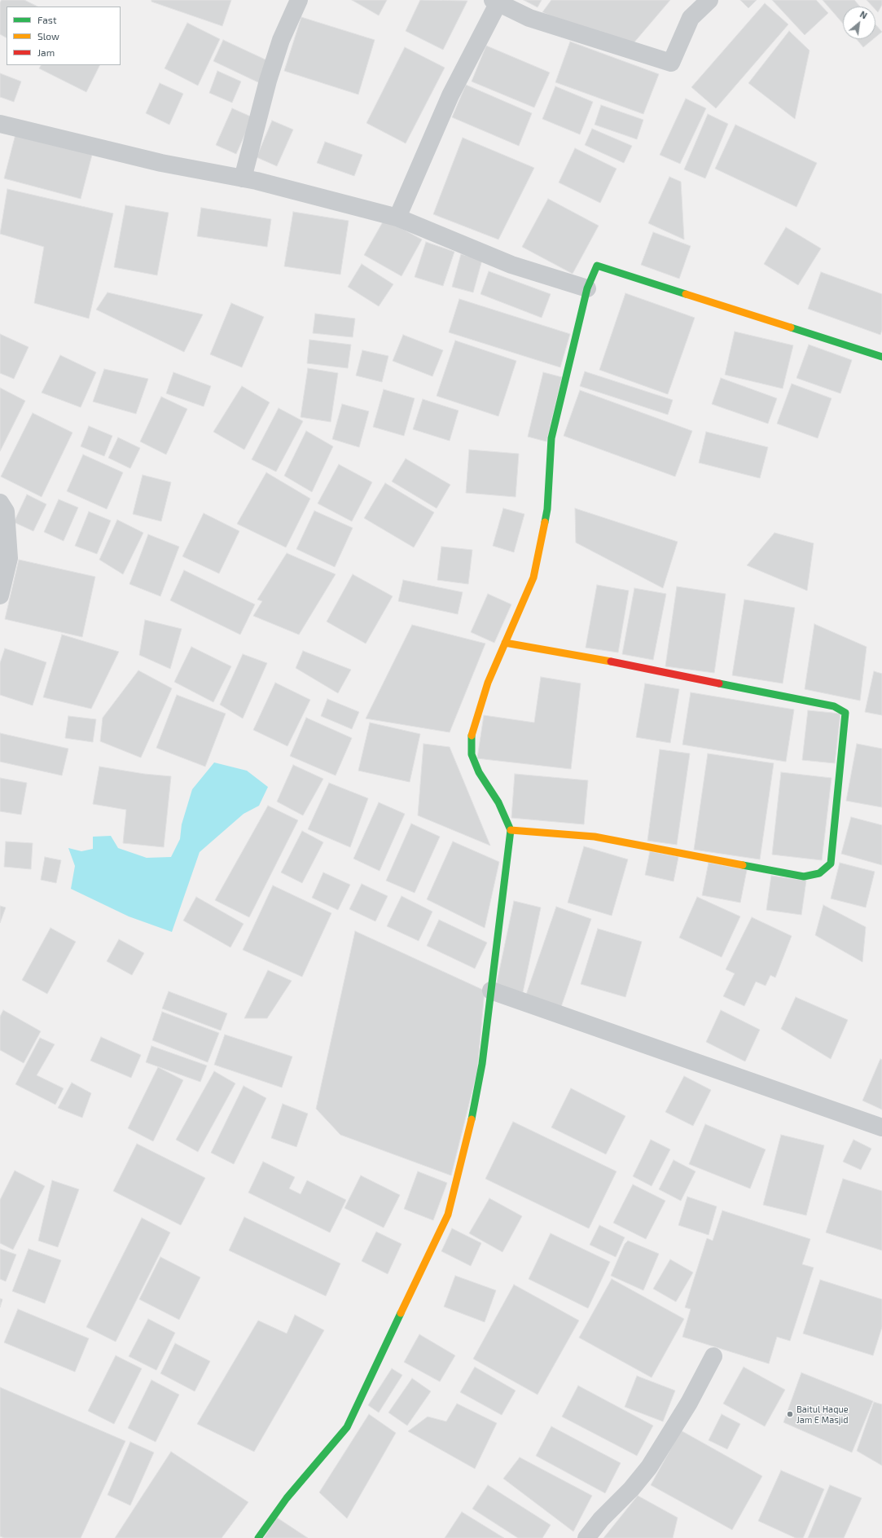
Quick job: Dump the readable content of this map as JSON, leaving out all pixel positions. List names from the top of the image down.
{
  "places": ["Baitul Haque Jam E Masjid"],
  "legend": ["Fast", "Slow", "Jam"],
  "north": "top right"
}
